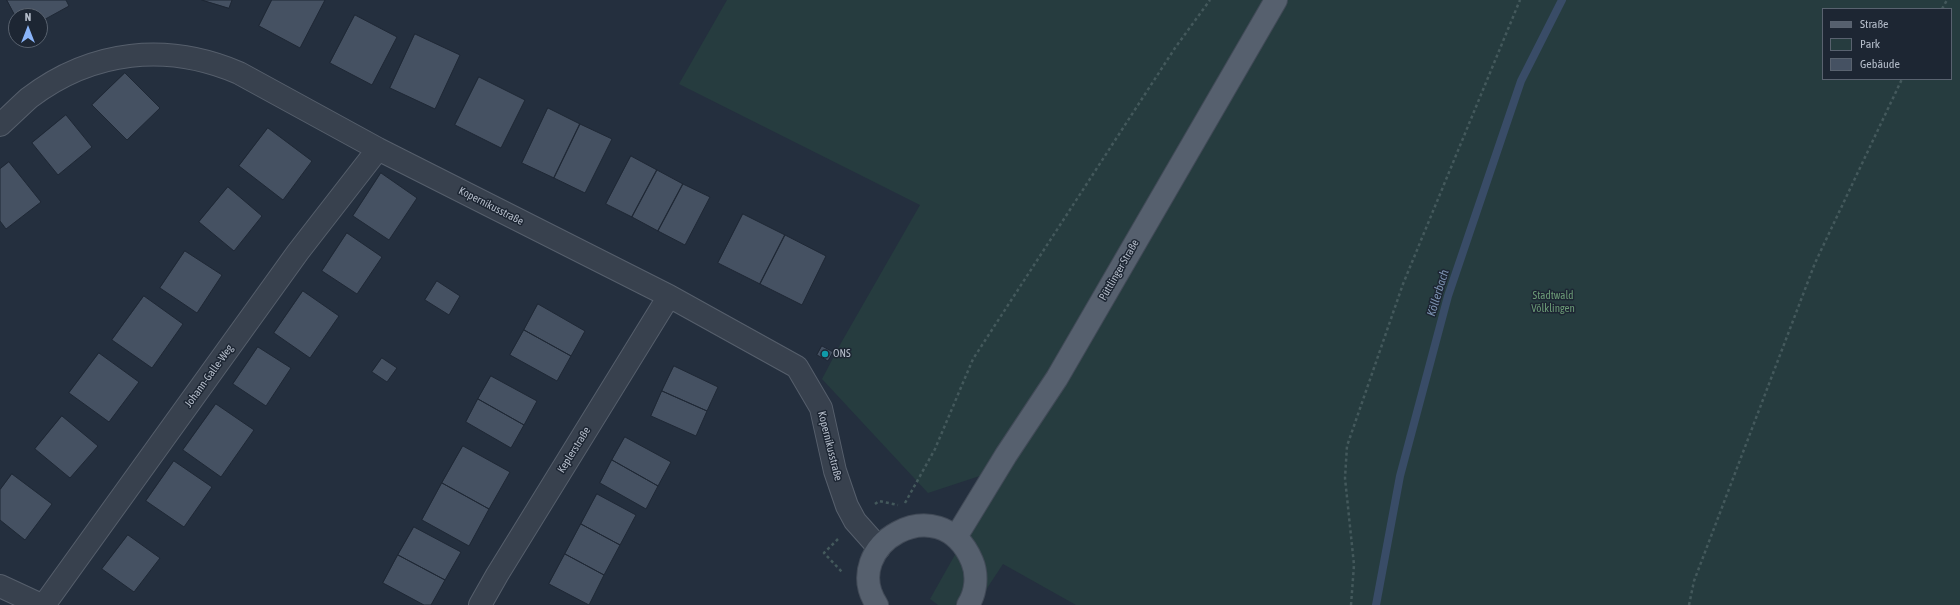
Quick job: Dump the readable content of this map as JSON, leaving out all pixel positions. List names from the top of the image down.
{
  "streets": {
    "main road": ["Püttlinger Straße"],
    "street": ["Kopernikusstraße", "Johann-Galle-Weg", "Keplerstraße"]
  },
  "crossings": [
    ["Kopernikusstraße", "Johann-Galle-Weg"],
    ["Kopernikusstraße", "Keplerstraße"]
  ],
  "water": ["Köllerbach"],
  "parks": ["Stadtwald Völklingen"],
  "places": ["ONS"],
  "legend": ["Straße", "Park", "Gebäude"],
  "north": "top"
}
